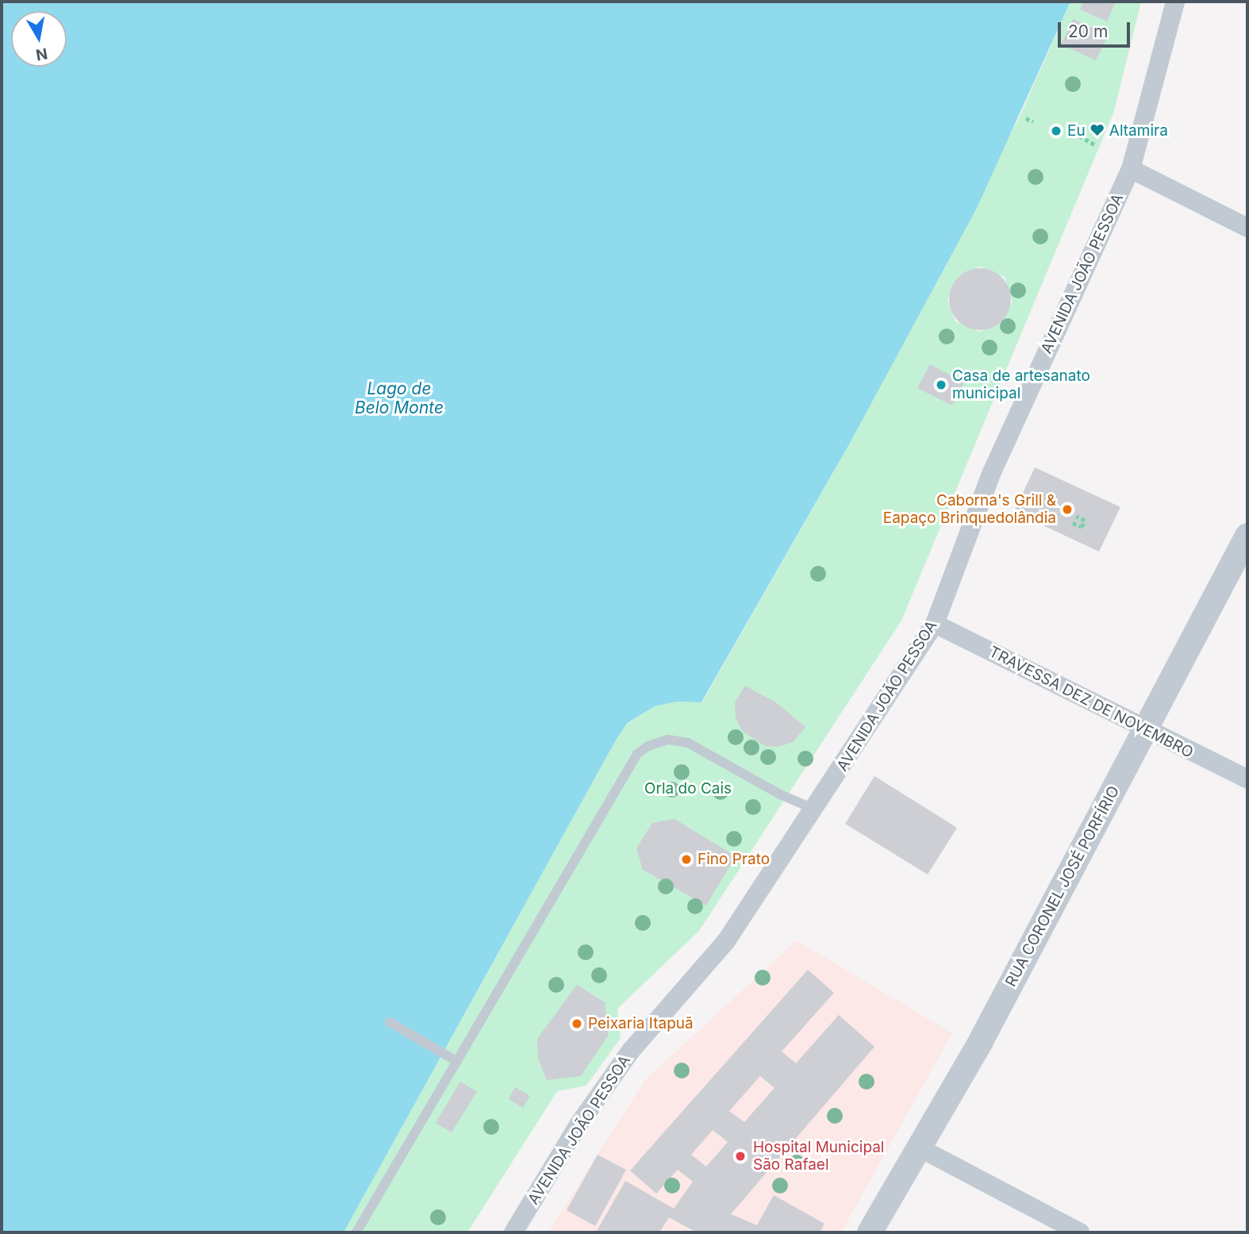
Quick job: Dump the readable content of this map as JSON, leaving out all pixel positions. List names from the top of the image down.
{
  "streets": {
    "street": ["AVENIDA JOÃO PESSOA", "TRAVESSA DEZ DE NOVEMBRO", "RUA CORONEL JOSÉ PORFÍRIO"]
  },
  "crossings": [
    ["AVENIDA JOÃO PESSOA", "TRAVESSA DEZ DE NOVEMBRO"],
    ["TRAVESSA DEZ DE NOVEMBRO", "RUA CORONEL JOSÉ PORFÍRIO"]
  ],
  "water": ["Lago de Belo Monte"],
  "parks": ["Orla do Cais"],
  "places": [
    "Eu ♥ Altamira",
    "Casa de artesanato municipal",
    "Caborna's Grill & Eapaço Brinquedolândia",
    "Fino Prato",
    "Peixaria Itapuã",
    "Hospital Municipal São Rafael"
  ],
  "scale_bar": "20 m",
  "north": "bottom"
}
